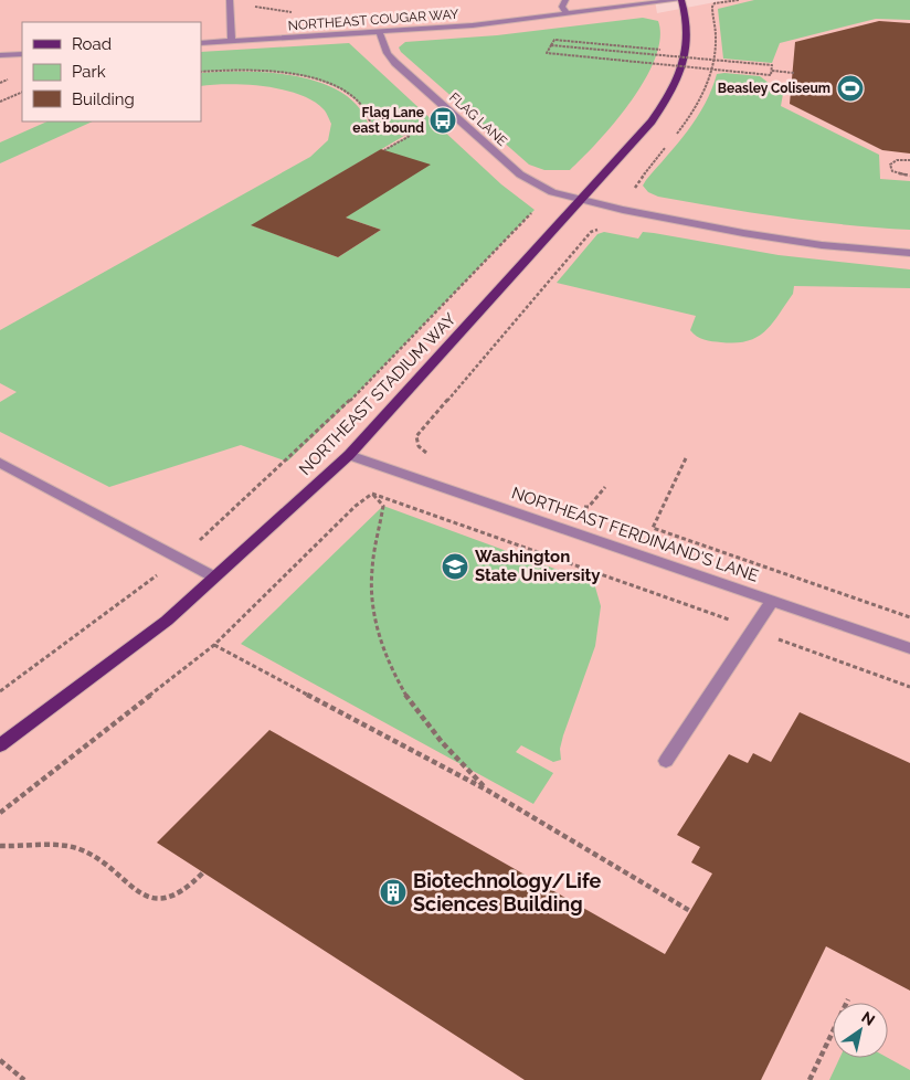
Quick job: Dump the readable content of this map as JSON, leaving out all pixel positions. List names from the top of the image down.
{
  "streets": {
    "main road": ["NORTHEAST STADIUM WAY"],
    "street": ["NORTHEAST COUGAR WAY", "FLAG LANE", "NORTHEAST FERDINAND'S LANE"]
  },
  "crossings": [
    ["NORTHEAST COUGAR WAY", "FLAG LANE"],
    ["NORTHEAST COUGAR WAY", "NORTHEAST STADIUM WAY"],
    ["FLAG LANE", "NORTHEAST STADIUM WAY"],
    ["NORTHEAST STADIUM WAY", "NORTHEAST FERDINAND'S LANE"]
  ],
  "places": {
    "sports": ["Beasley Coliseum"],
    "bus stop": ["Flag Lane east bound"],
    "school or university": ["Washington State University"],
    "building": ["Biotechnology/Life Sciences Building"]
  },
  "legend": ["Road", "Park", "Building"],
  "north": "top right"
}
